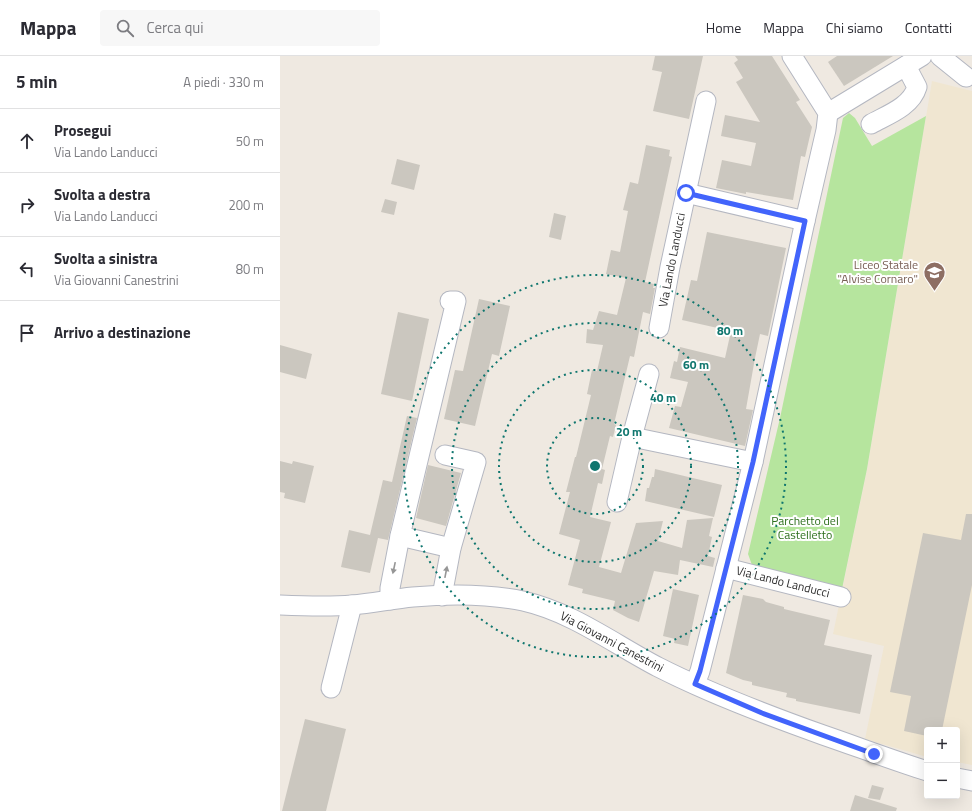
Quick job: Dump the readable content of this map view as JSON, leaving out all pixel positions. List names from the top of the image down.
{
  "streets": {
    "street": ["Via Lando Landucci", "Via Giovanni Canestrini"]
  },
  "crossings": [
    ["Via Lando Landucci", "Via Giovanni Canestrini"]
  ],
  "parks": ["Parchetto del Castelletto"],
  "places": {
    "school or university": ["Liceo Statale \"Alvise Cornaro\""]
  },
  "page": {
    "header": "Mappa",
    "search": "Cerca qui",
    "nav": [
      "Home",
      "Mappa",
      "Chi siamo",
      "Contatti"
    ],
    "heading": ["5 min", "A piedi · 330 m"],
    "list": [
      ["Prosegui", "Via Lando Landucci", "50 m"],
      ["Svolta a destra", "Via Lando Landucci", "200 m"],
      ["Svolta a sinistra", "Via Giovanni Canestrini", "80 m"],
      "Arrivo a destinazione"
    ],
    "map_buttons": ["+", "−"]
  },
  "rings": [
    "80 m",
    "60 m",
    "40 m",
    "20 m"
  ]
}
